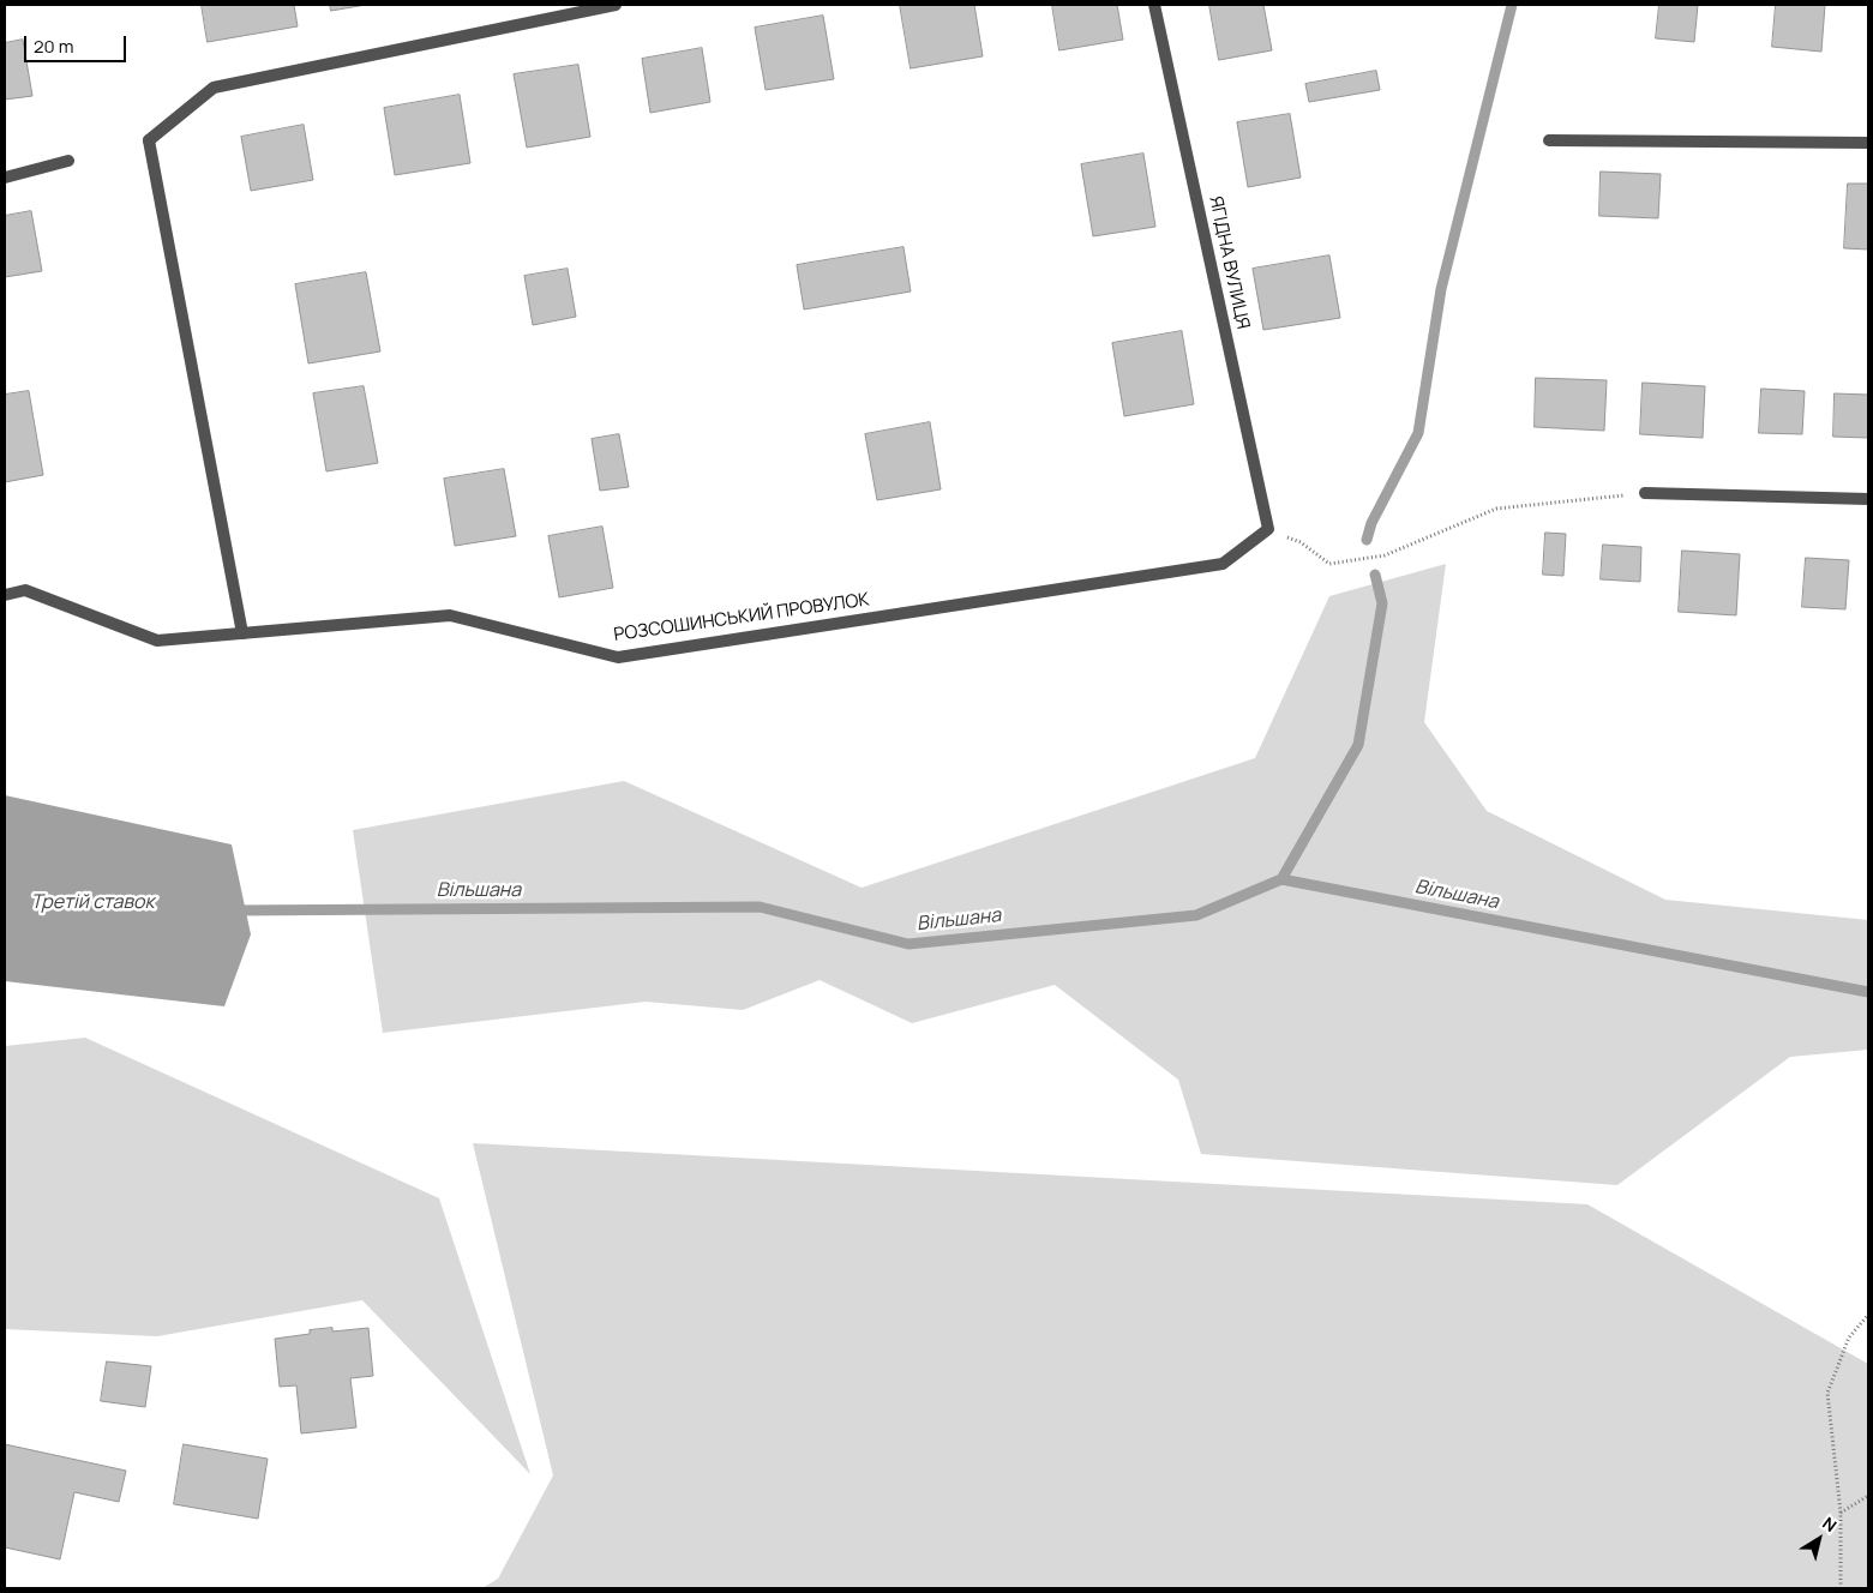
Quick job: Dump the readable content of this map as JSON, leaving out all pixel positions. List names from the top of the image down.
{
  "streets": {
    "street": ["ЯГІДНА ВУЛИЦЯ", "РОЗСОШИНСЬКИЙ ПРОВУЛОК"]
  },
  "crossings": [
    ["ЯГІДНА ВУЛИЦЯ", "РОЗСОШИНСЬКИЙ ПРОВУЛОК"]
  ],
  "water": ["Вільшана", "Третій ставок"],
  "scale_bar": "20 m",
  "north": "top right"
}
